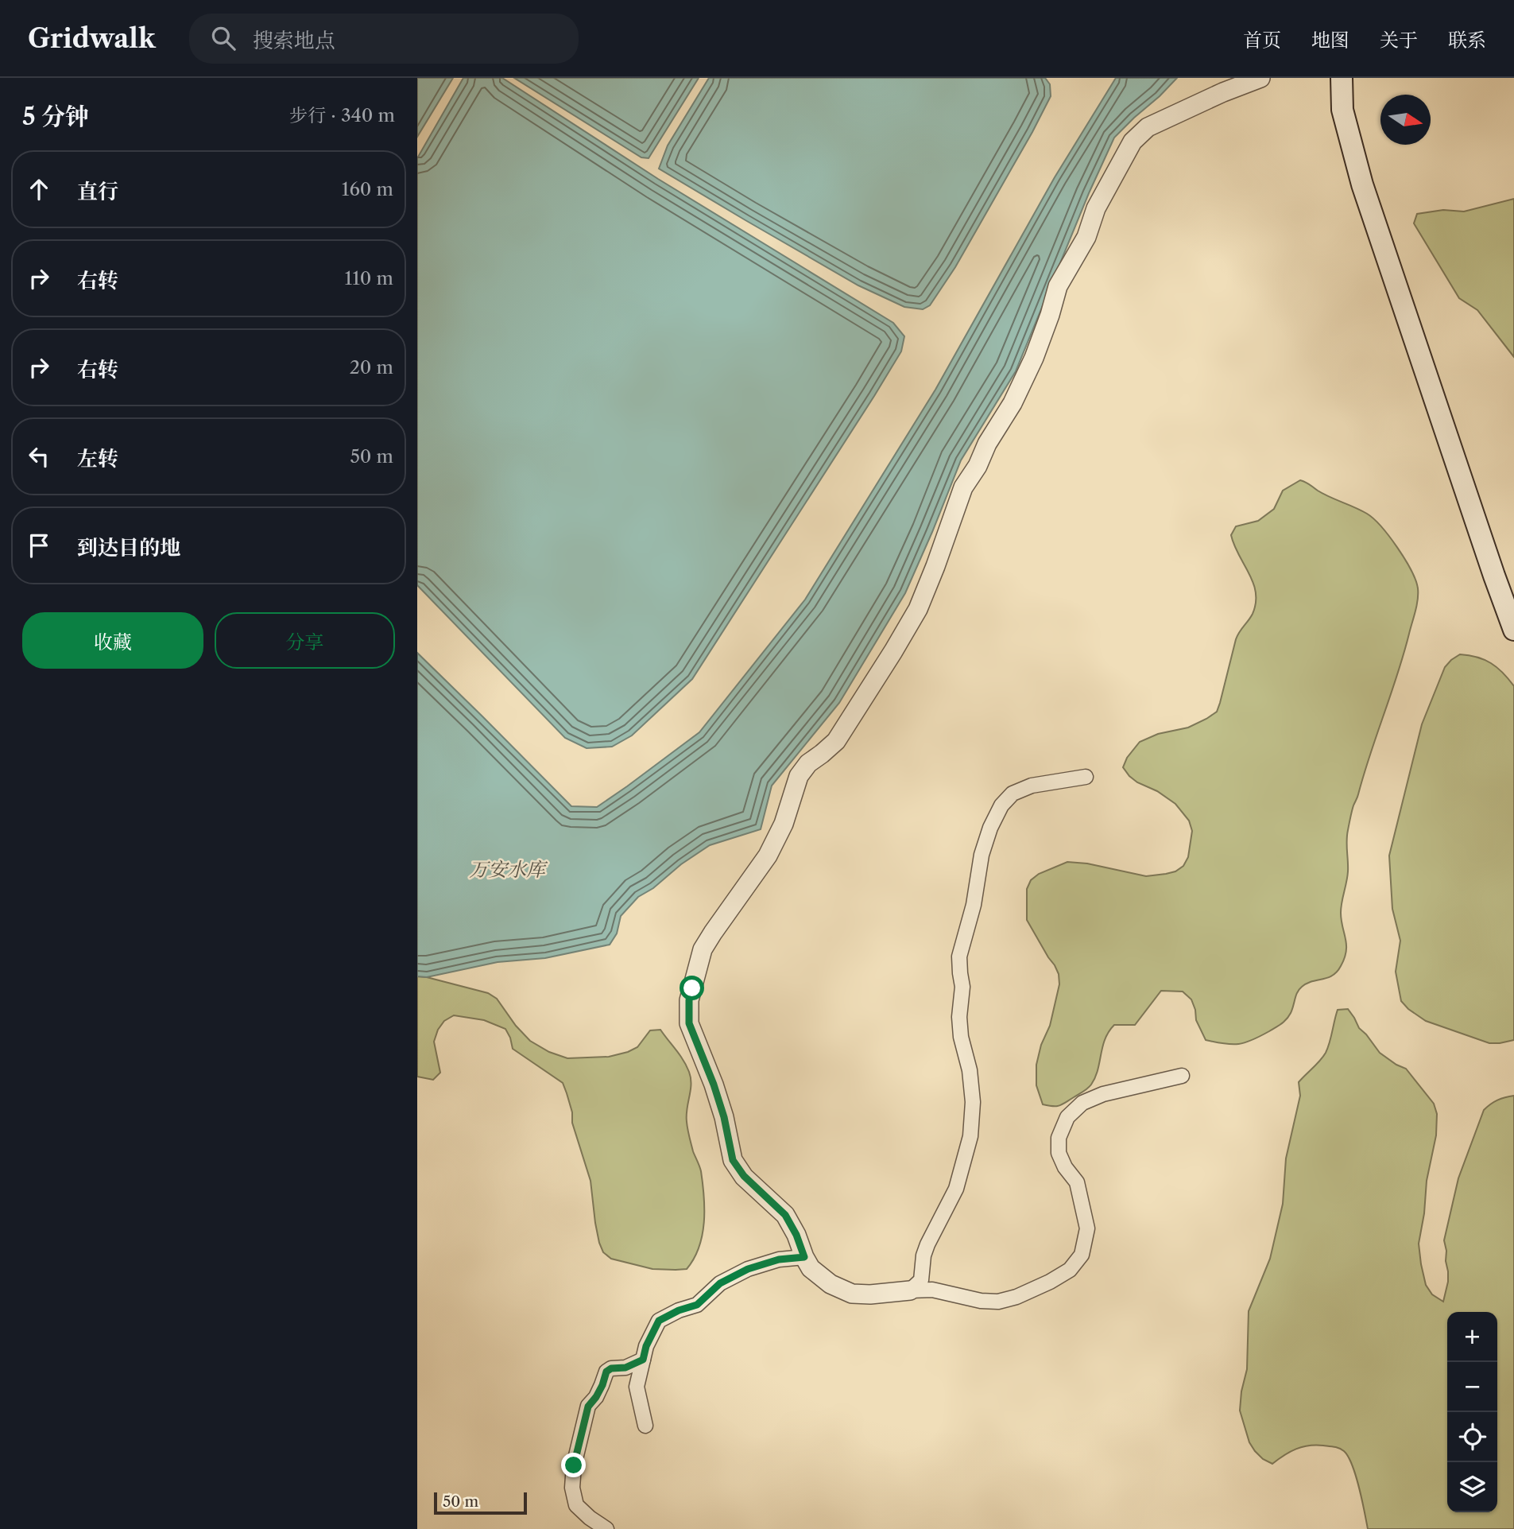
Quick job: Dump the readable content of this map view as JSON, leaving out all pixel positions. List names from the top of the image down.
{
  "water": ["万安水库"],
  "scale_bar": "50 m",
  "north": "right",
  "page": {
    "header": "Gridwalk",
    "search": "搜索地点",
    "nav": [
      "首页",
      "地图",
      "关于",
      "联系"
    ],
    "heading": ["5 分钟", "步行 · 340 m"],
    "list": [
      ["直行", "160 m"],
      ["右转", "110 m"],
      ["右转", "20 m"],
      ["左转", "50 m"],
      "到达目的地"
    ],
    "buttons": ["收藏", "分享"],
    "map_buttons": ["+", "−"],
    "scale": "50 m"
  }
}
